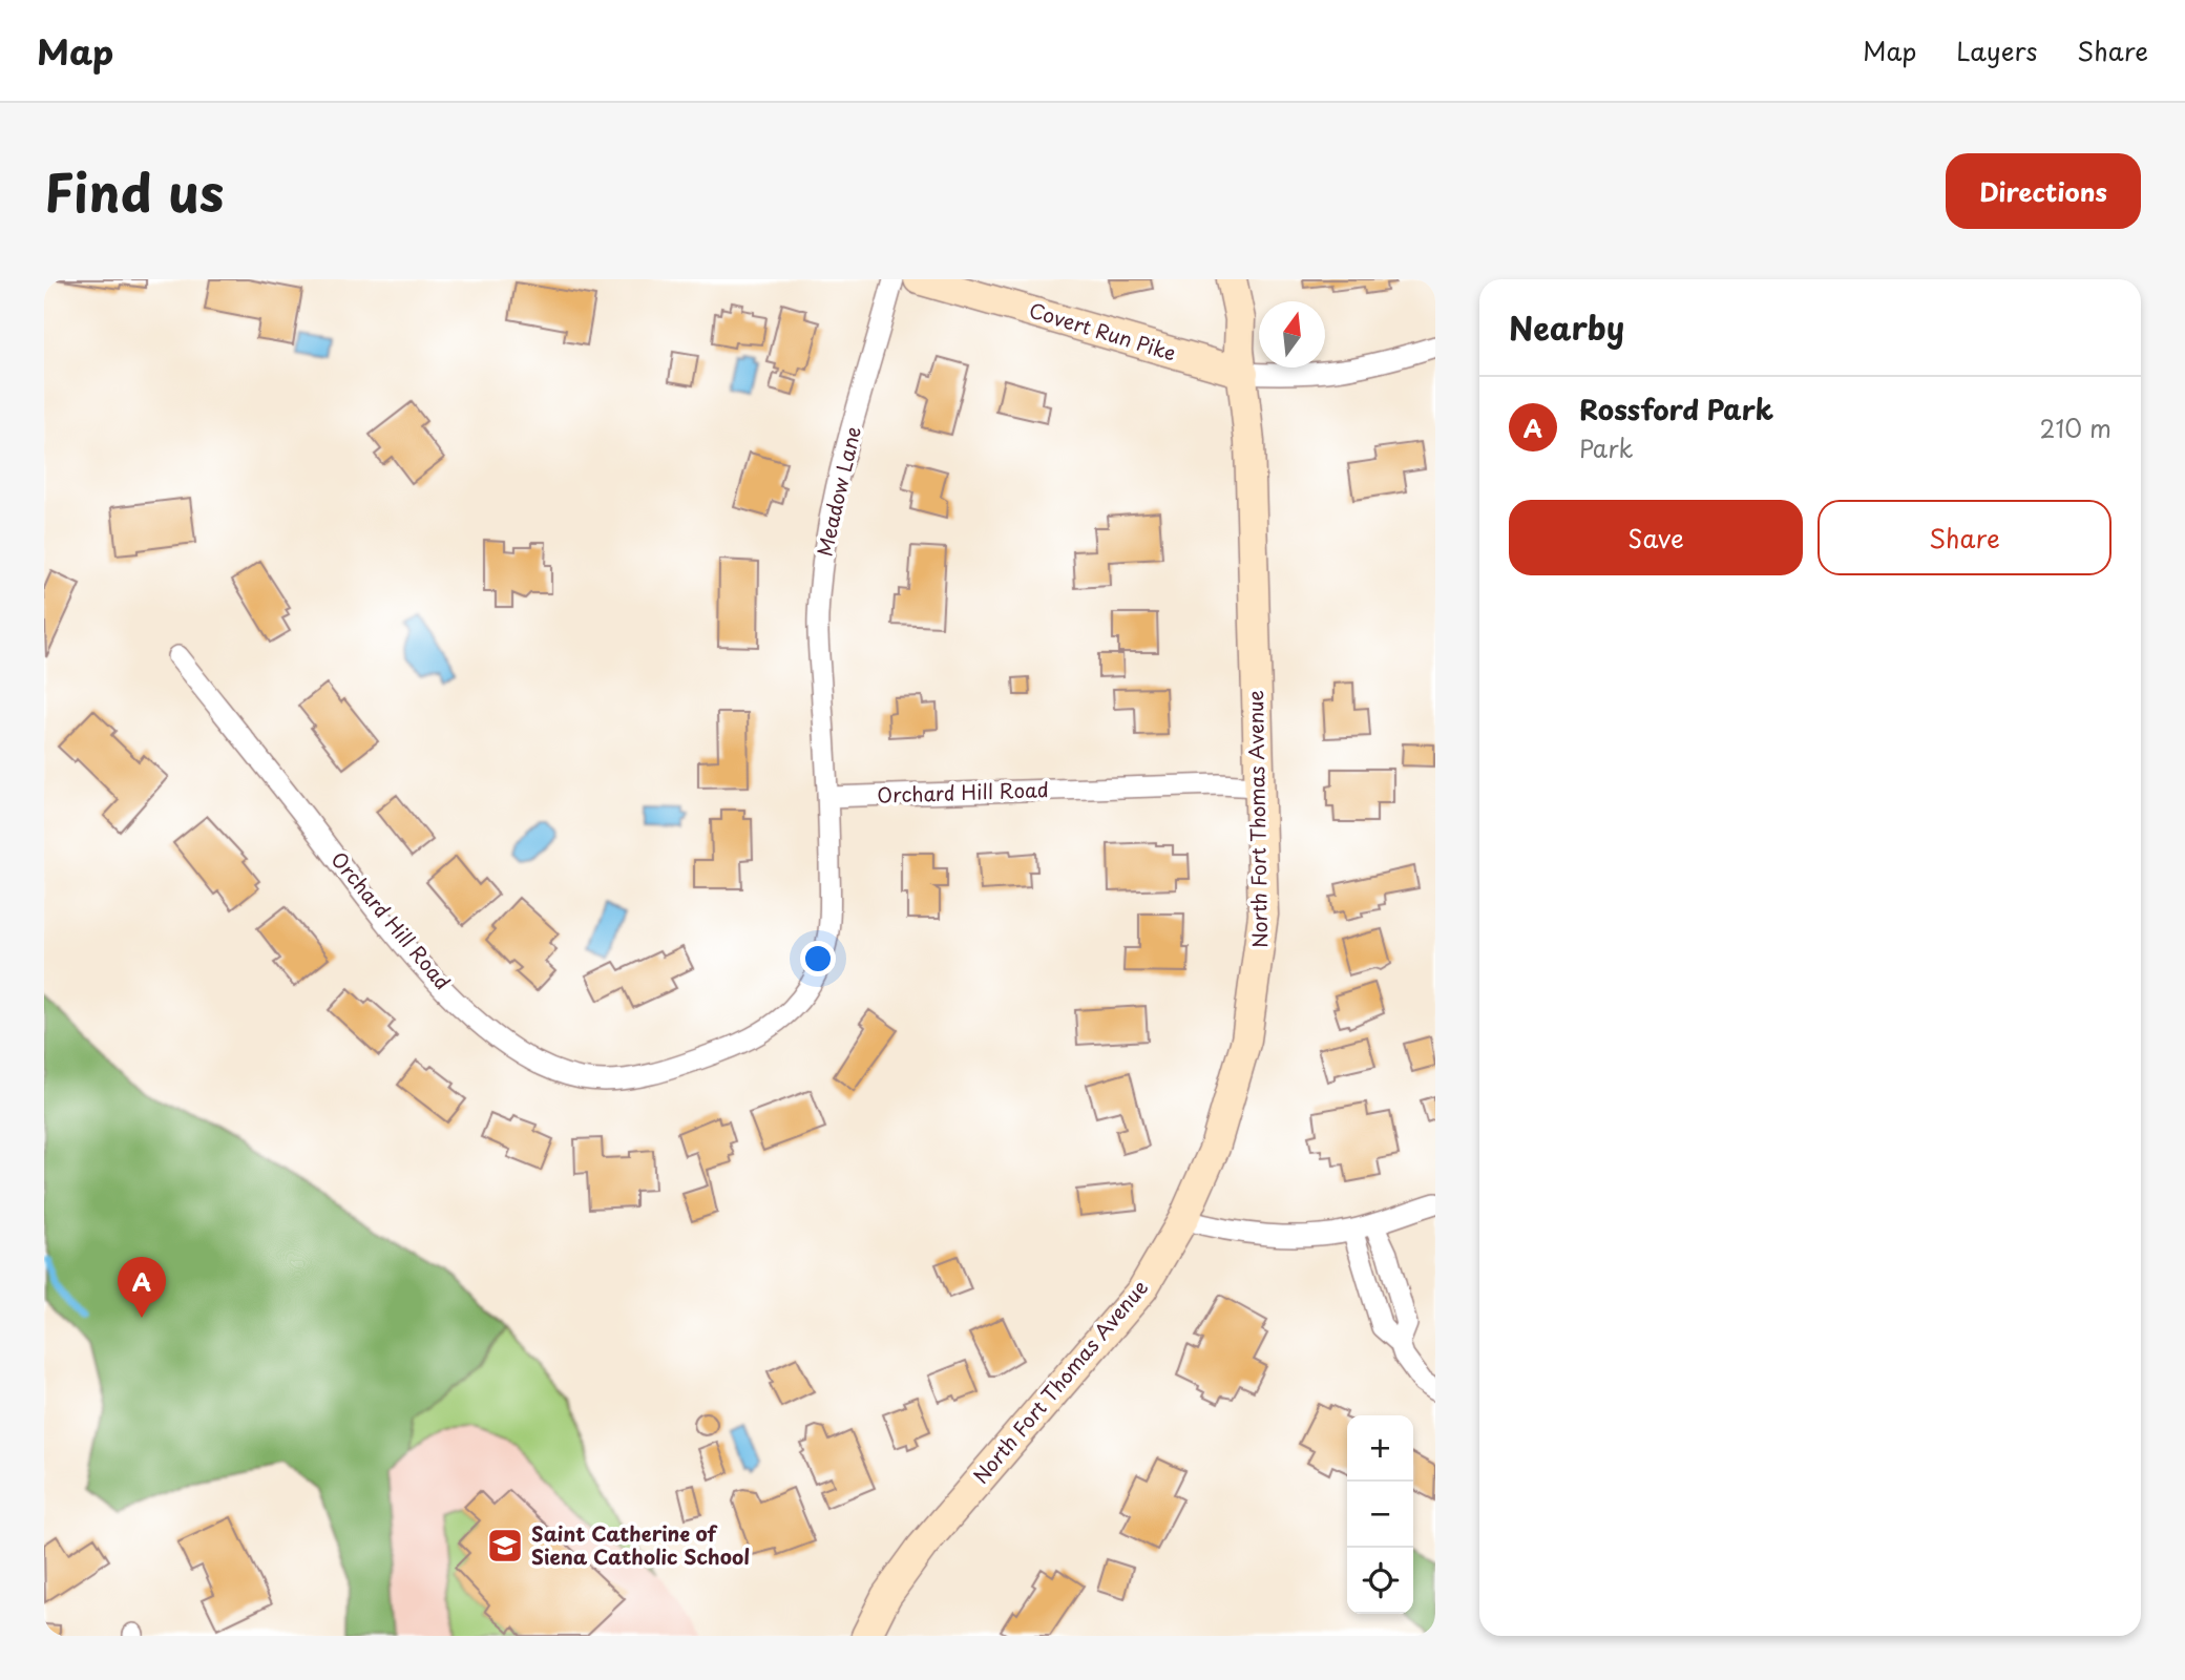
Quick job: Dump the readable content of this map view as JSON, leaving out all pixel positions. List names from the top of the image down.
{
  "streets": {
    "street": [
      "Covert Run Pike",
      "Meadow Lane",
      "Orchard Hill Road",
      "North Fort Thomas Avenue"
    ]
  },
  "crossings": [
    ["Covert Run Pike", "North Fort Thomas Avenue"],
    ["Meadow Lane", "Orchard Hill Road"],
    ["Orchard Hill Road", "North Fort Thomas Avenue"]
  ],
  "places": {
    "school or university": ["Saint Catherine of Siena Catholic School"]
  },
  "north": "top",
  "page": {
    "header": "Map",
    "nav": ["Map", "Layers", "Share"],
    "title": "Find us",
    "buttons": [
      "Directions",
      ["Save", "Share"]
    ],
    "heading": "Nearby",
    "list": [
      {
        "mark": "A",
        "name": "Rossford Park",
        "note": "Park",
        "value": "210 m"
      }
    ],
    "pins": "A",
    "map_buttons": ["+", "−"]
  }
}
